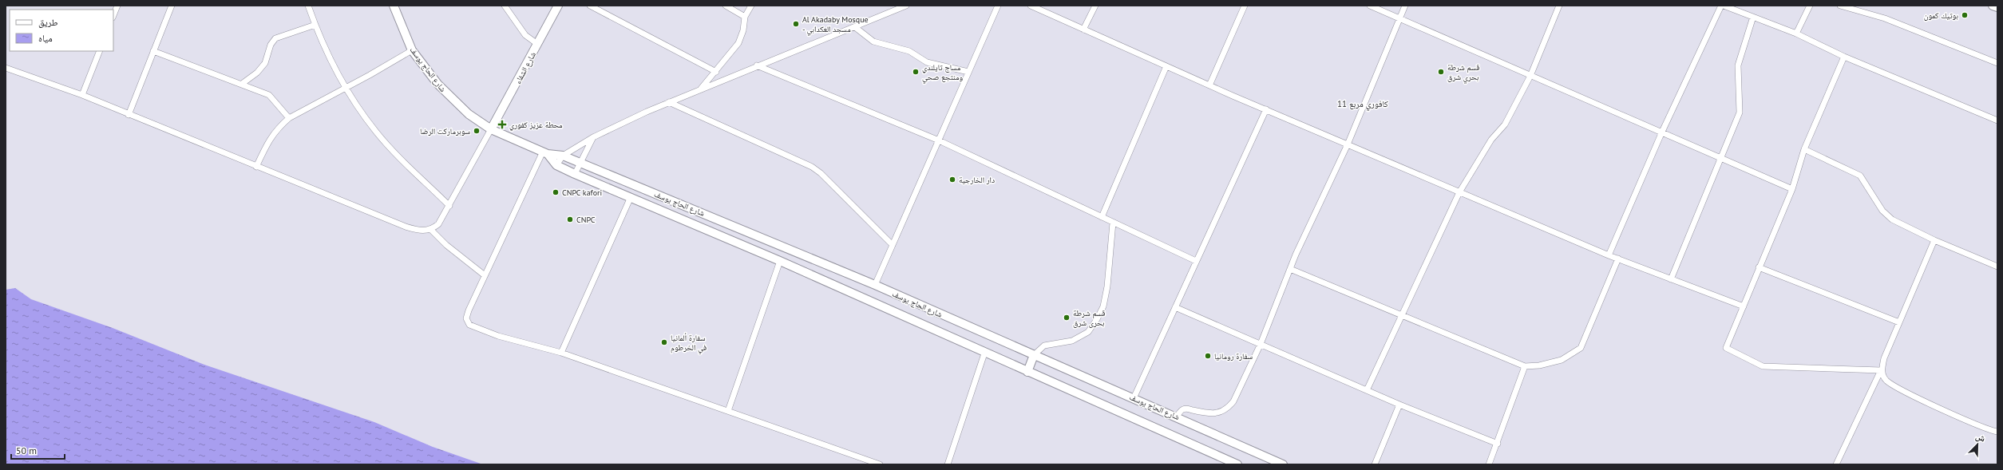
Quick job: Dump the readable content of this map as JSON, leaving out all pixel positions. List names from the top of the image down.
{
  "streets": {
    "main road": ["شارع الشفاء", "شارع الحاج يوسف"]
  },
  "crossings": [
    ["شارع الشفاء", "شارع الحاج يوسف"]
  ],
  "districts": ["كافوري مربع 11"],
  "places": {
    "other": [
      "بوتيك كمون",
      "Al Akadaby Mosque - مسجد العكدابي",
      "مساج تايلندي ومنتجع صحي",
      "قسم شرطة بحري شرق",
      "سوبرماركت الرضا",
      "دار الخارجية",
      "CNPC kafori",
      "CNPC",
      "قسم شرطة بحرى شرق",
      "سفارة ألمانيا في الخرطوم",
      "سفارة رومانيا"
    ],
    "health": ["محطة عزيز كفوري"]
  },
  "legend": ["طريق", "مياه"],
  "scale_bar": "50 m",
  "north": "top right"
}
